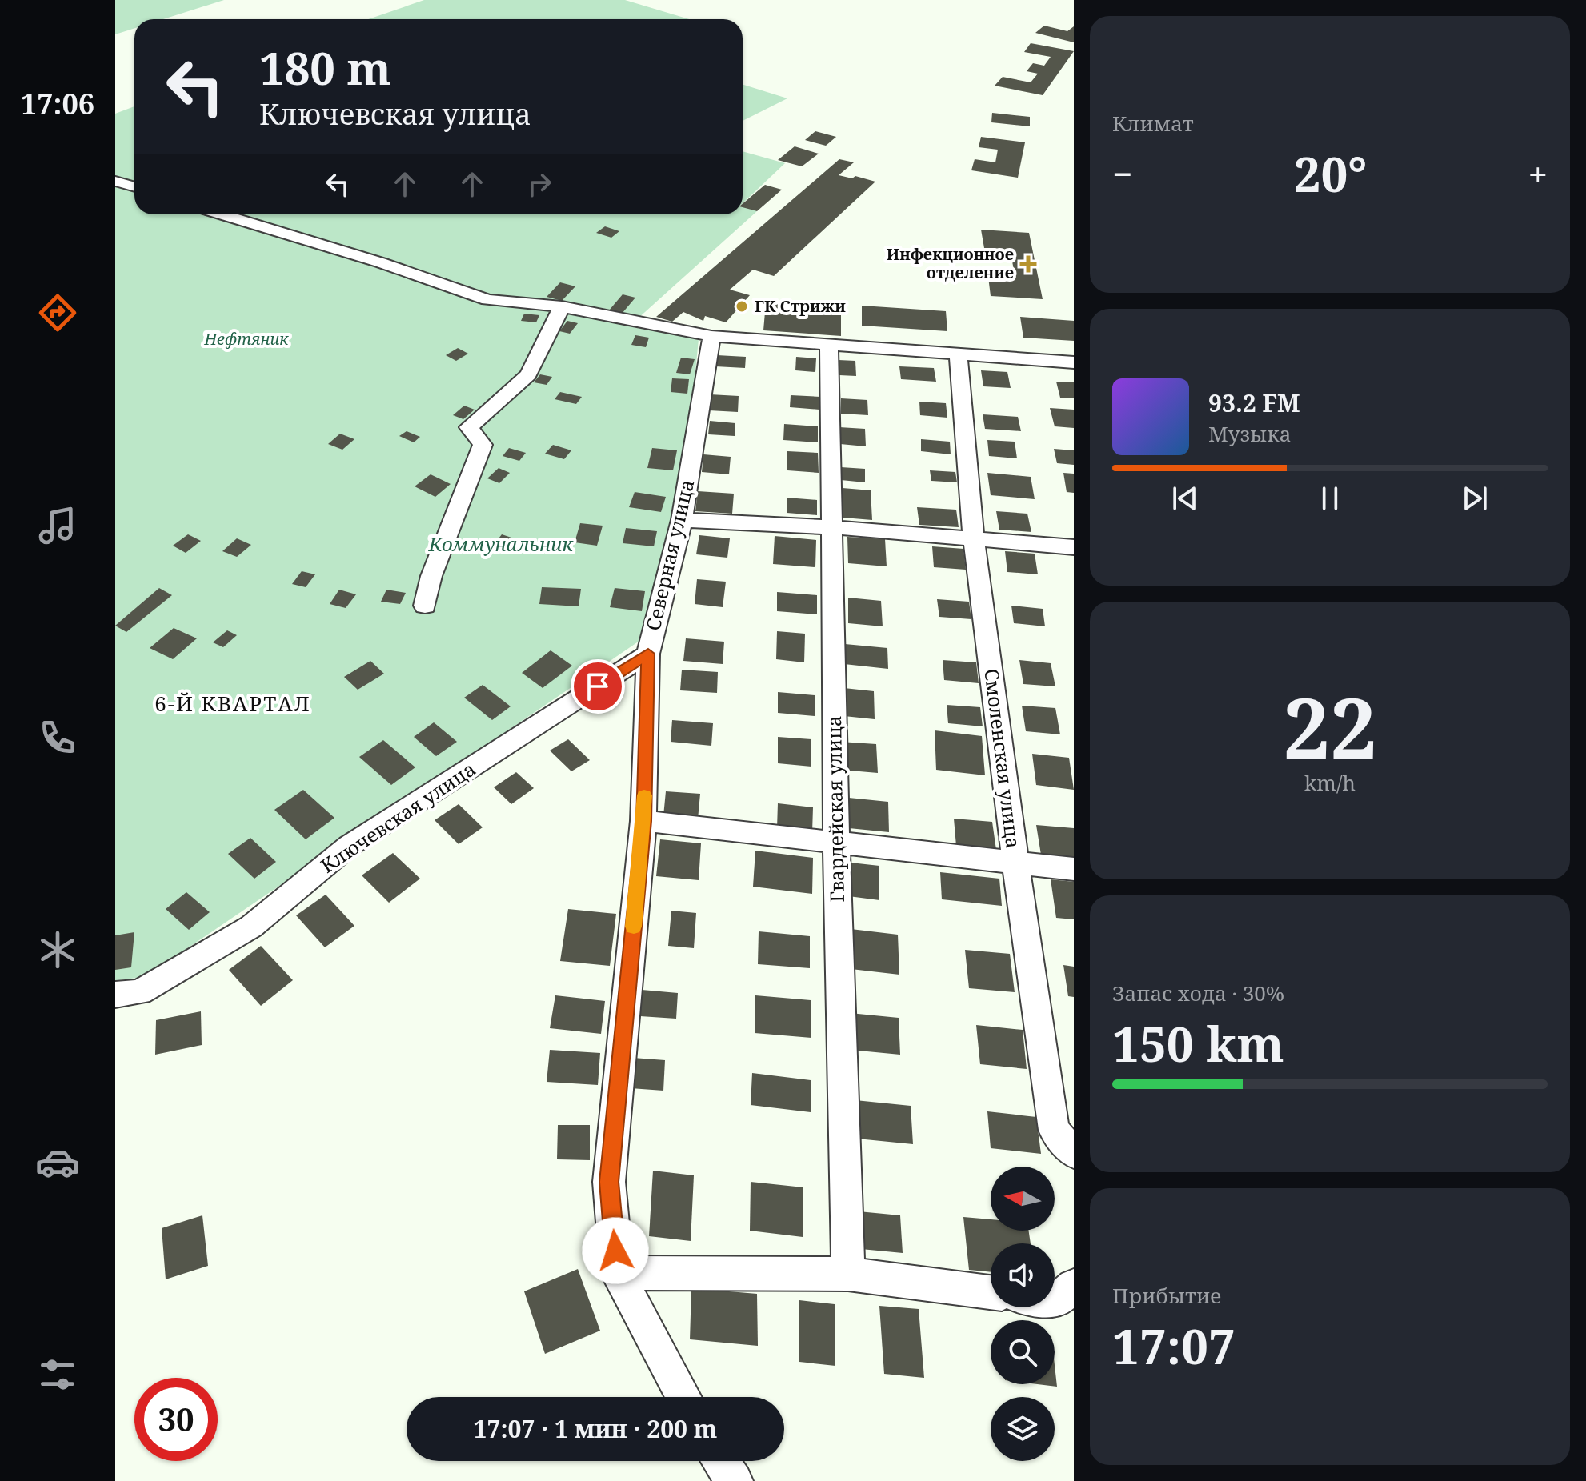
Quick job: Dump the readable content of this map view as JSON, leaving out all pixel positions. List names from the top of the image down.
{
  "streets": {
    "street": [
      "Северная улица",
      "Смоленская улица",
      "Гвардейская улица",
      "Ключевская улица"
    ]
  },
  "crossings": [
    ["Северная улица", "Ключевская улица"]
  ],
  "districts": ["6-Й КВАРТАЛ"],
  "parks": ["Нефтяник", "Коммунальник"],
  "places": {
    "health": ["Инфекционное отделение"],
    "other": ["ГК Стрижи"]
  },
  "north": "left",
  "page": {
    "tabs": "17:06",
    "tile": [
      "Климат",
      ["22", "km/h"],
      ["Запас хода · 30%", "150 km"],
      ["Прибытие", "17:07"]
    ],
    "turn": ["180 m", "Ключевская улица"],
    "heat": ["−", "20°", "+"],
    "song": ["93.2 FM", "Музыка"],
    "limit": "30",
    "trip": "17:07 · 1 мин · 200 m"
  }
}
